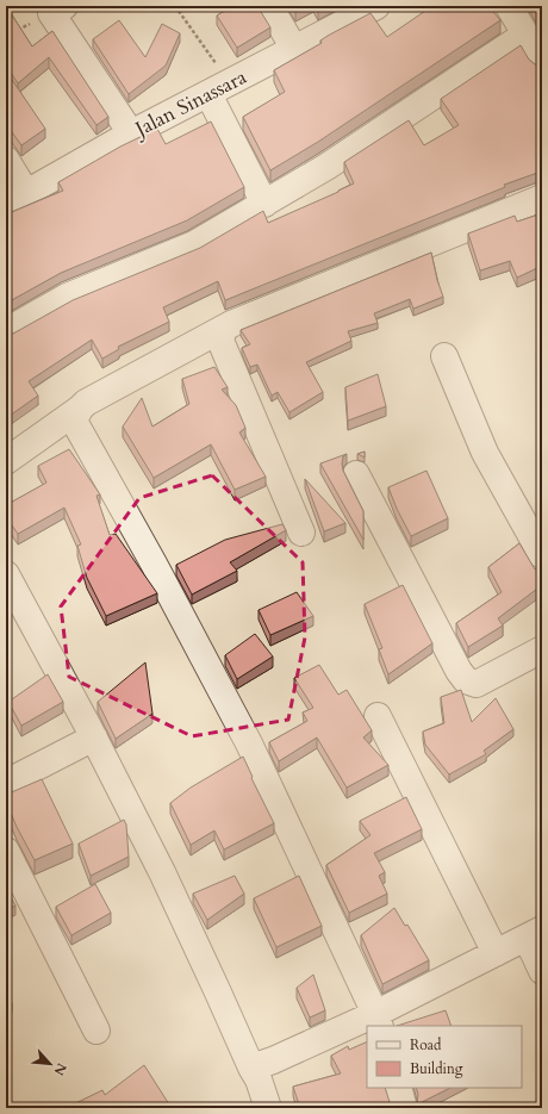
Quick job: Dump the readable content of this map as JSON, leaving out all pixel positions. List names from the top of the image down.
{
  "streets": {
    "street": ["Jalan Sinassara"]
  },
  "legend": ["Road", "Building"],
  "north": "bottom right"
}
